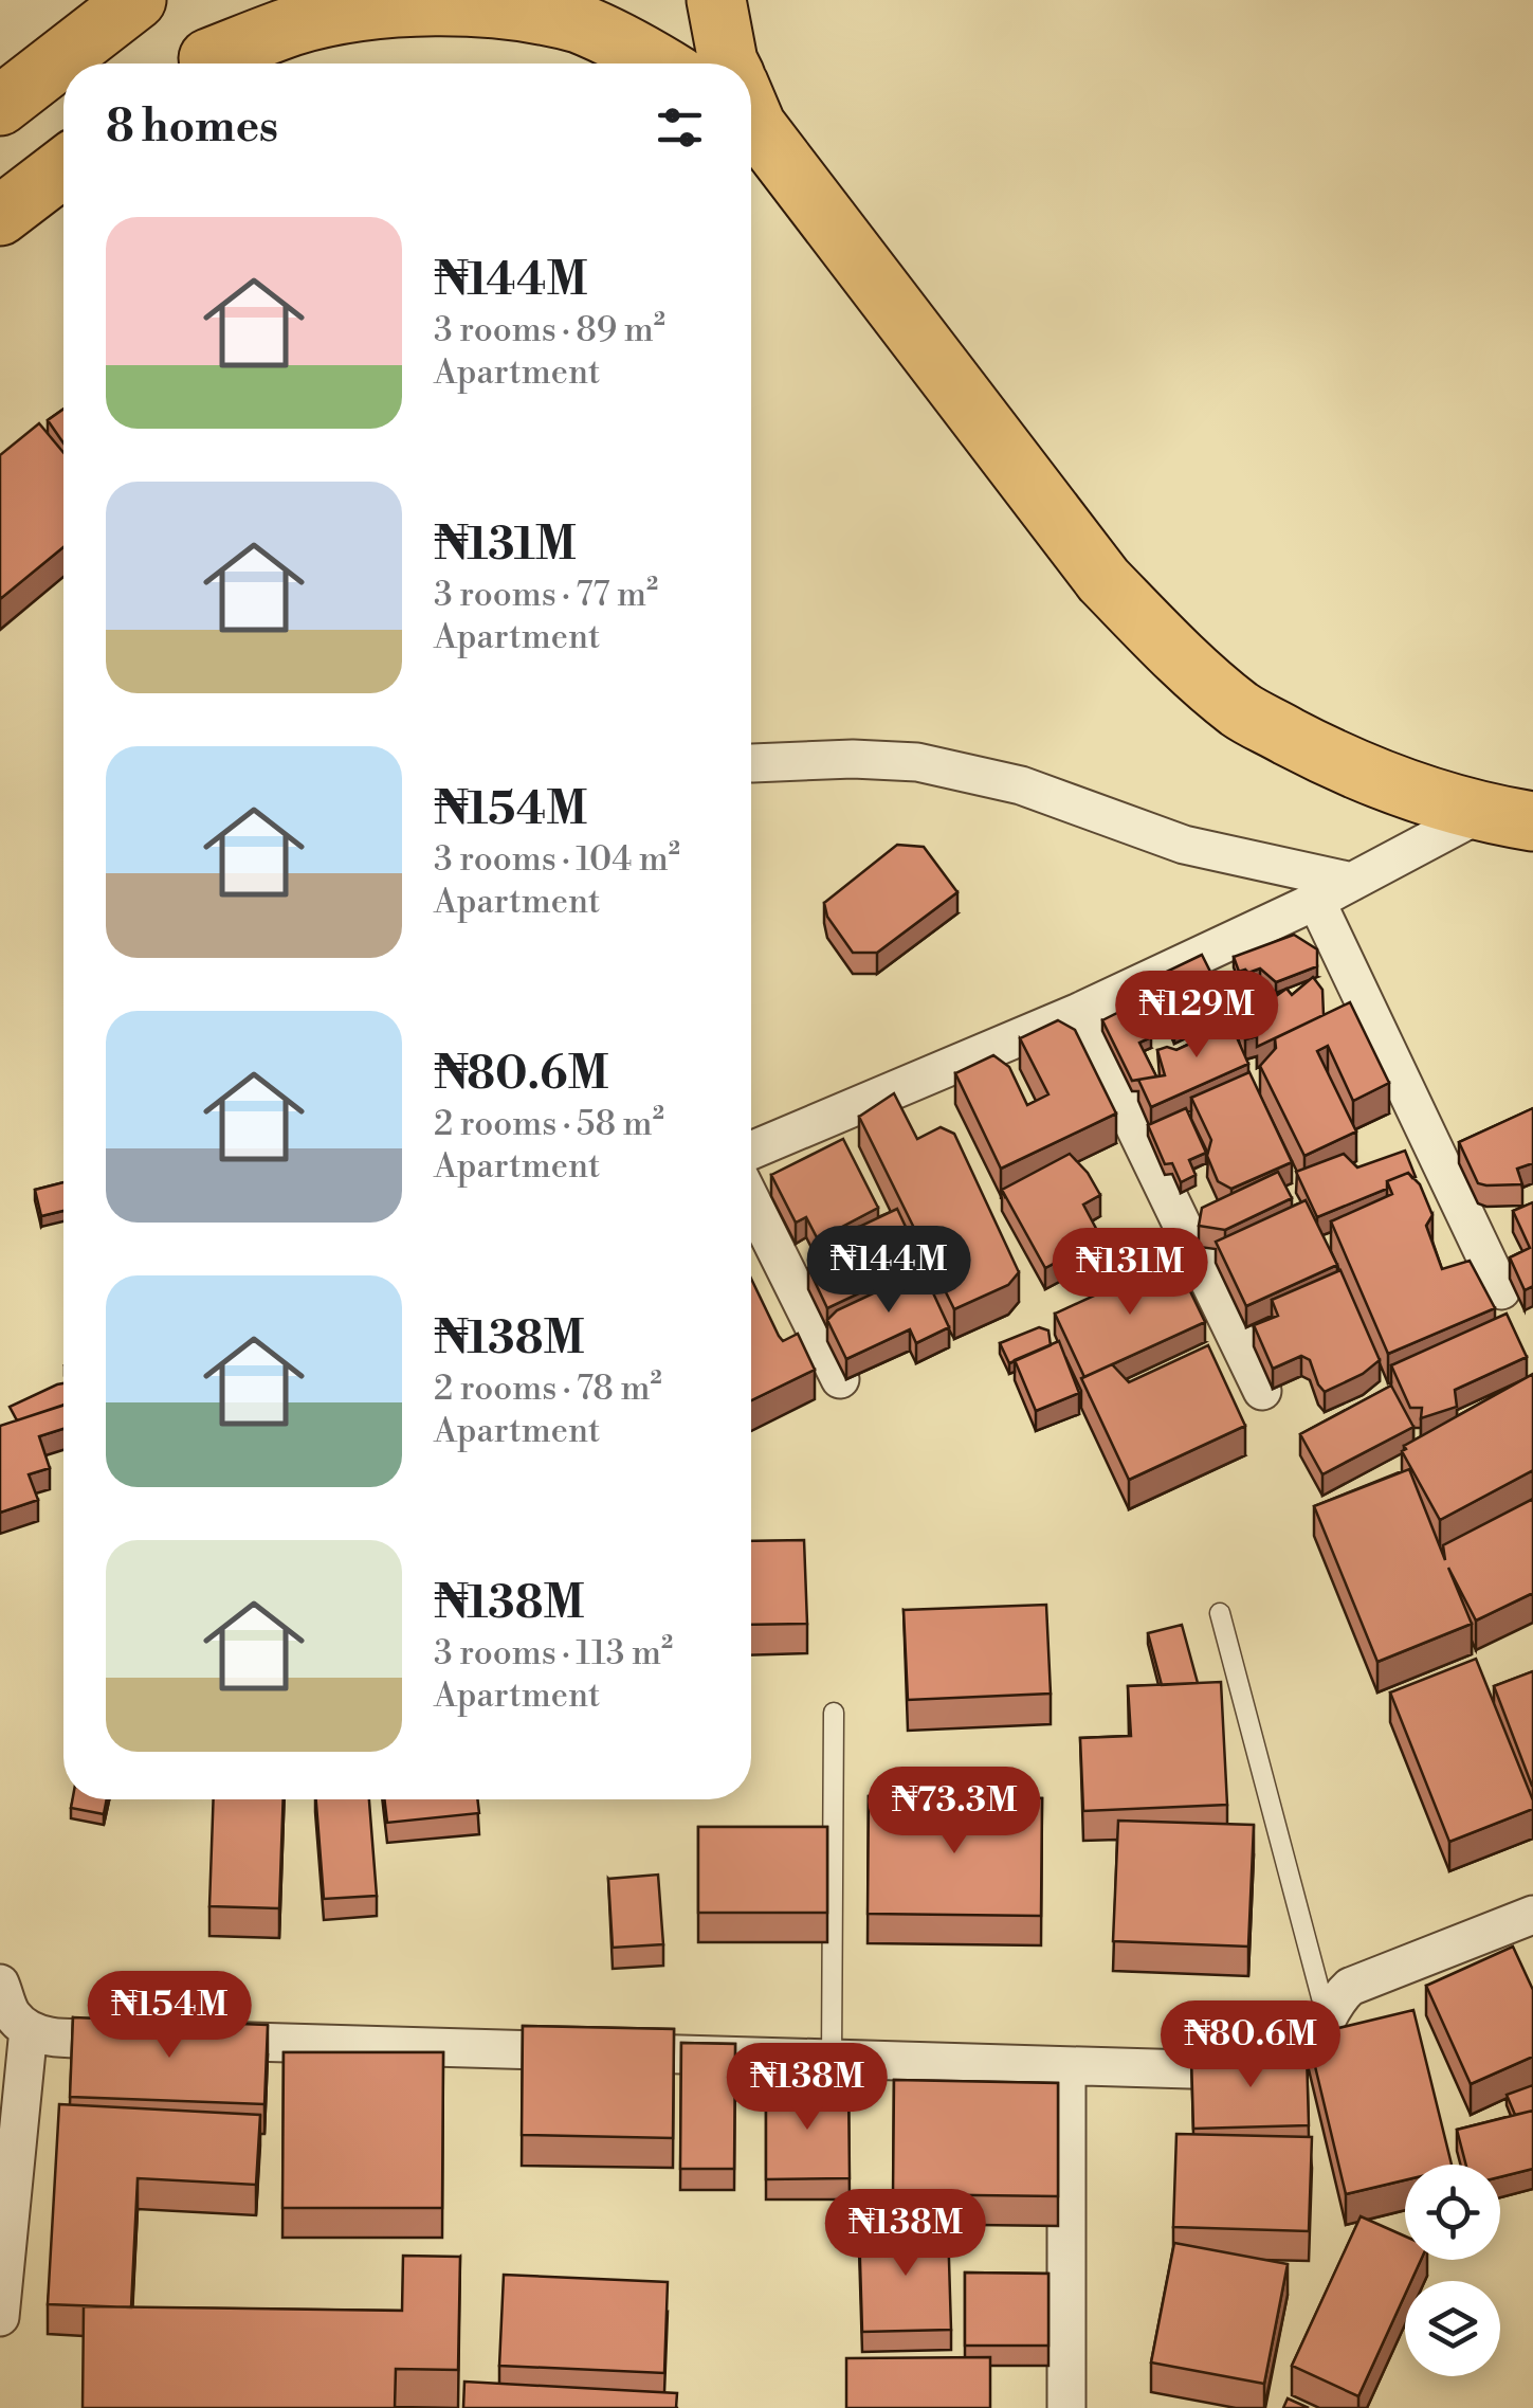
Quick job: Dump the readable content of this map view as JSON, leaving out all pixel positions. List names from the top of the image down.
{
  "page": {
    "heading": "8 homes",
    "list": [
      {
        "name": "₦144M",
        "note": "3 rooms · 89 m² · Apartment"
      },
      {
        "name": "₦131M",
        "note": "3 rooms · 77 m² · Apartment"
      },
      {
        "name": "₦154M",
        "note": "3 rooms · 104 m² · Apartment"
      },
      {
        "name": "₦80.6M",
        "note": "2 rooms · 58 m² · Apartment"
      },
      {
        "name": "₦138M",
        "note": "2 rooms · 78 m² · Apartment"
      },
      {
        "name": "₦138M",
        "note": "3 rooms · 113 m² · Apartment"
      }
    ],
    "price": [
      "₦129M",
      "₦144M",
      "₦131M",
      "₦73.3M",
      "₦154M",
      "₦80.6M",
      "₦138M",
      "₦138M"
    ]
  }
}
